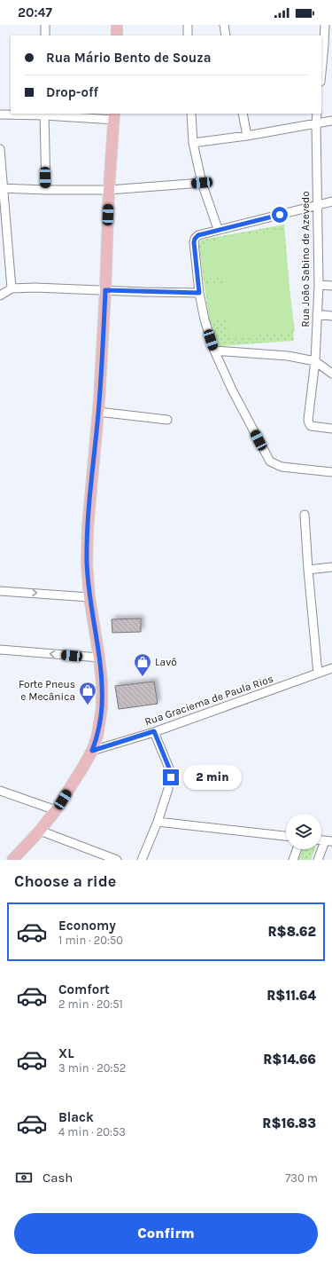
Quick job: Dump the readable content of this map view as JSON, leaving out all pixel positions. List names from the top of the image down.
{
  "streets": {
    "street": ["Rua João Sabino de Azevedo", "Rua Graciema de Paula Rios"]
  },
  "places": {
    "shop": ["Lavô", "Forte Pneus e Mecânica"]
  },
  "page": {
    "status": "20:47",
    "banner": ["Rua Mário Bento de Souza", "Drop-off"],
    "bubble": "2 min",
    "heading": "Choose a ride",
    "list": [
      {
        "name": "Economy",
        "note": "1 min · 20:50",
        "value": "R$8.62"
      },
      {
        "name": "Comfort",
        "note": "2 min · 20:51",
        "value": "R$11.64"
      },
      {
        "name": "XL",
        "note": "3 min · 20:52",
        "value": "R$14.66"
      },
      {
        "name": "Black",
        "note": "4 min · 20:53",
        "value": "R$16.83"
      }
    ],
    "pay": ["Cash", "730 m"],
    "buttons": "Confirm"
  }
}
